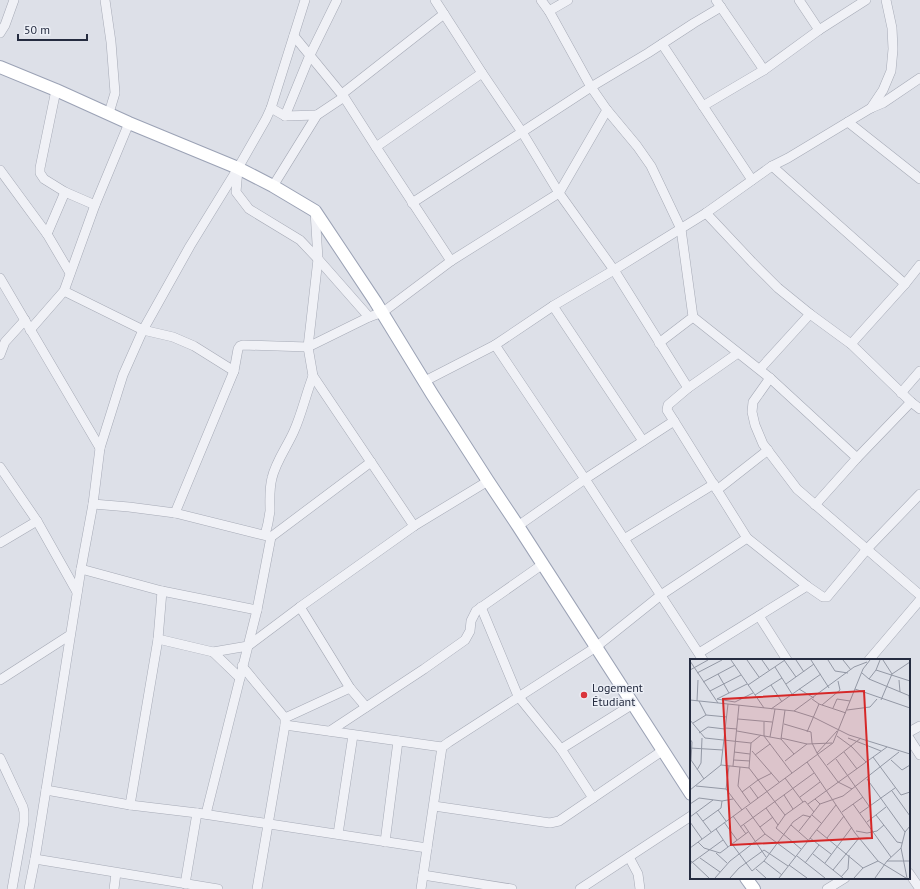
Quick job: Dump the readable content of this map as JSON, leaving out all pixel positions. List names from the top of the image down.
{
  "places": ["Logement Étudiant"],
  "scale_bar": "50 m"
}
